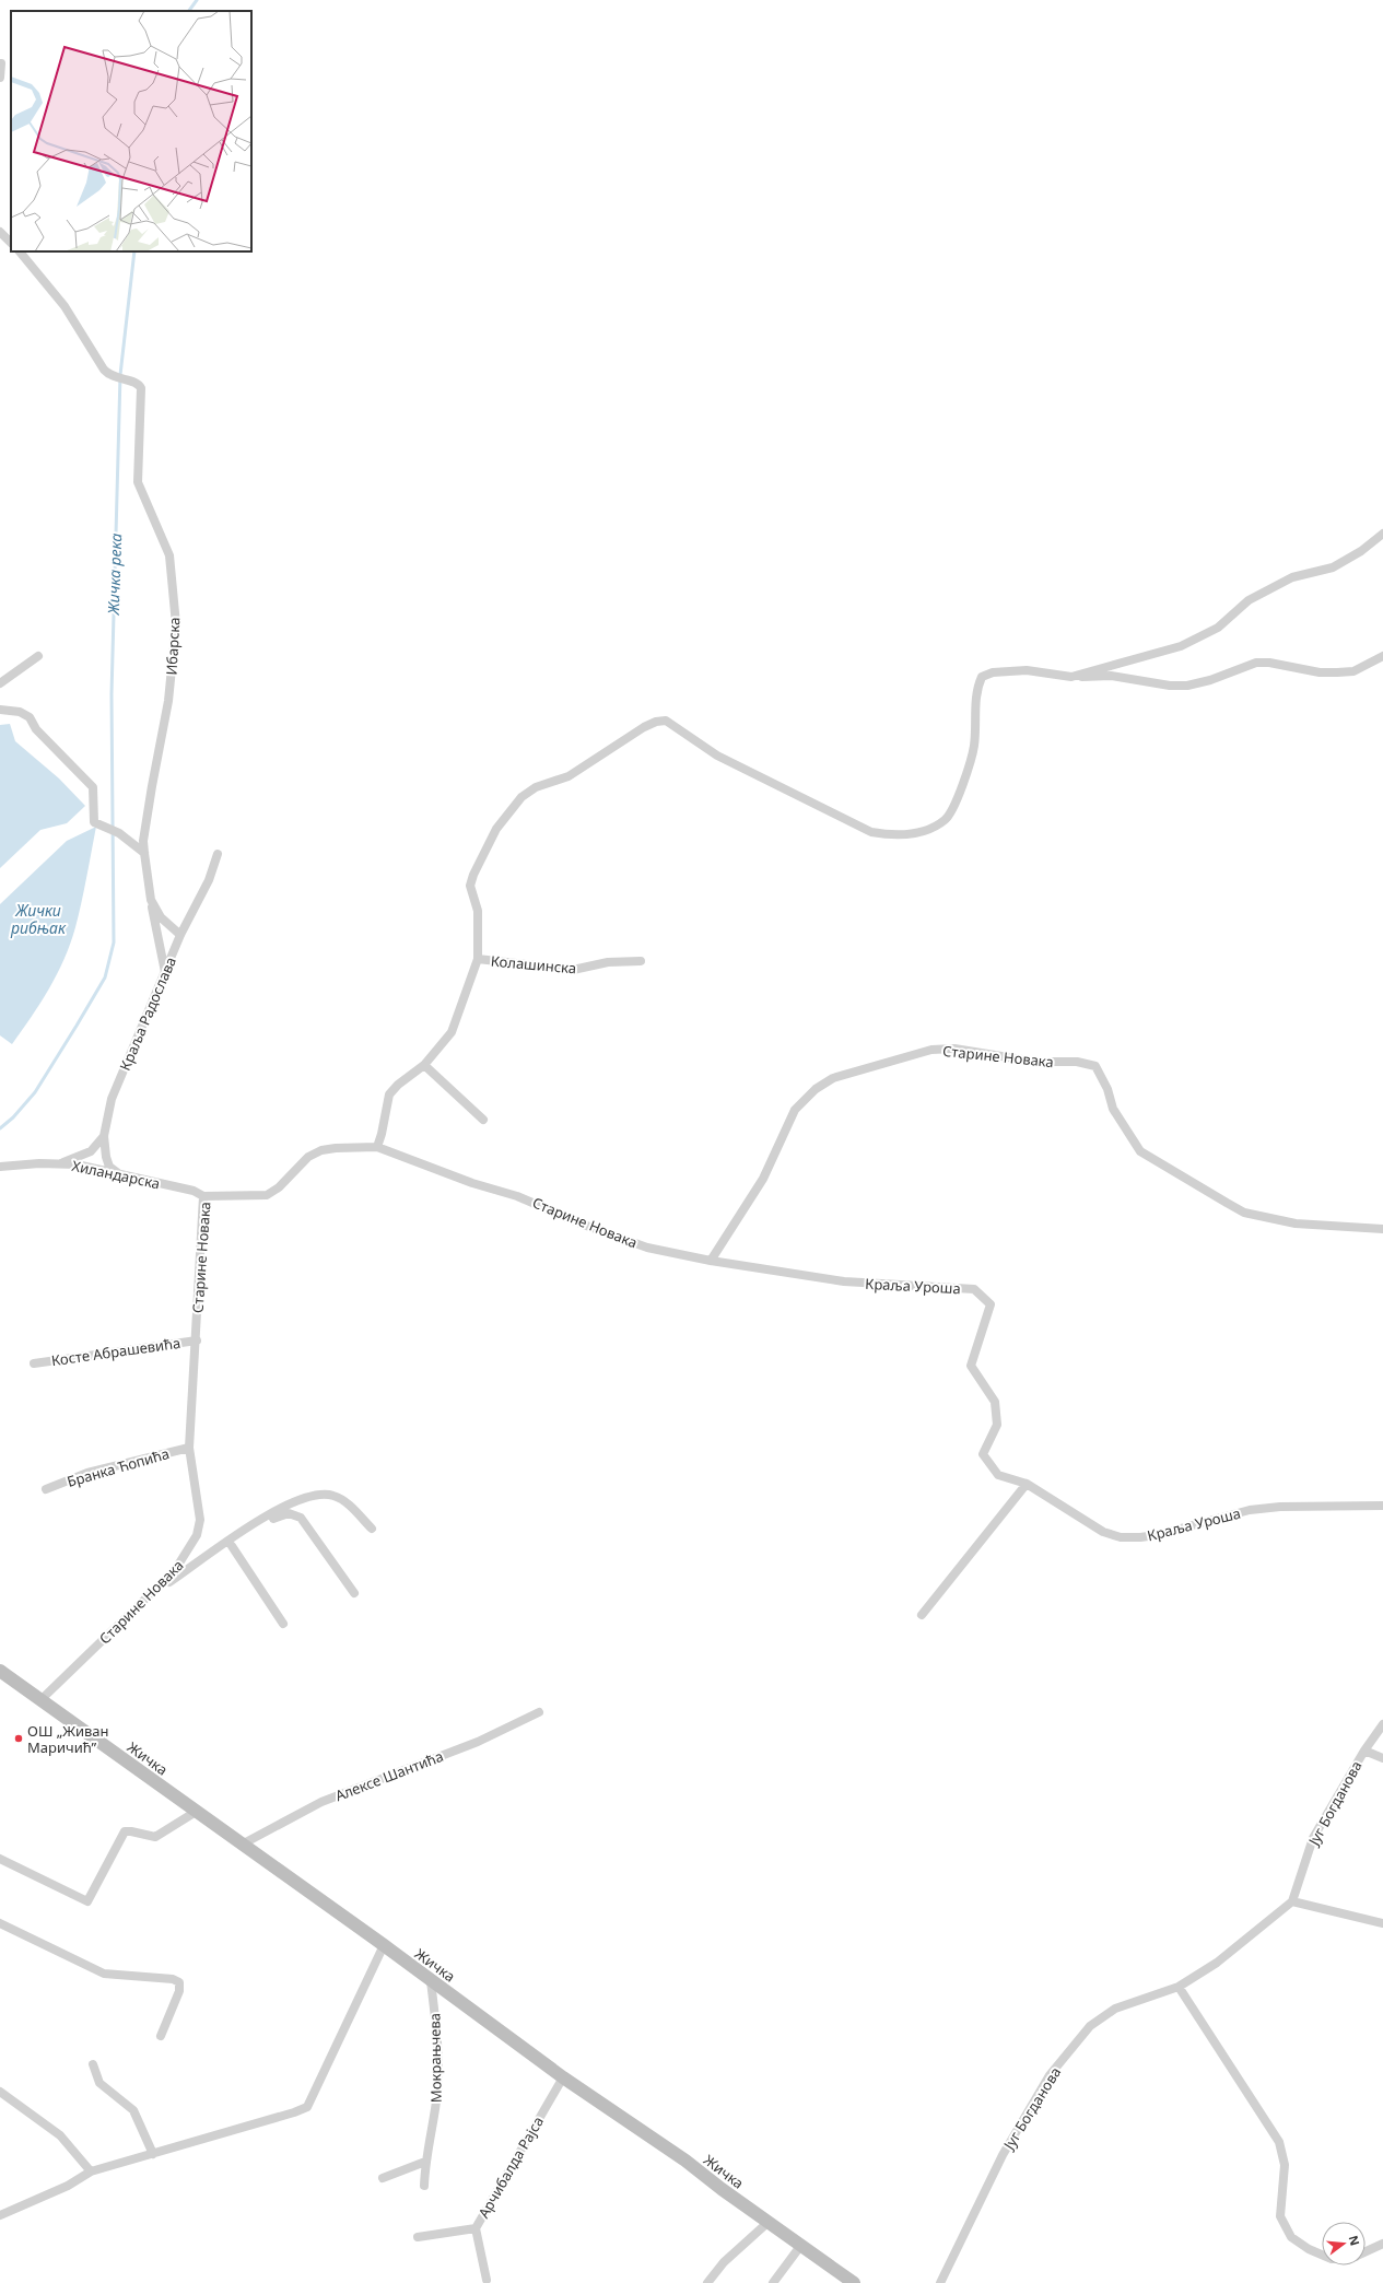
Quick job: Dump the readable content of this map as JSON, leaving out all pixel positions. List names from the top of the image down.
{
  "streets": {
    "main road": ["Жичка"],
    "street": [
      "Ибарска",
      "Колашинска",
      "Краља Радослава",
      "Старине Новака",
      "Хиландарска",
      "Краља Уроша",
      "Косте Абрашевића",
      "Бранка Ћопића",
      "Алексе Шантића",
      "Југ Богданова",
      "Мокрањчева",
      "Арчибалда Рајса"
    ]
  },
  "crossings": [
    ["Ибарска", "Краља Радослава"],
    ["Краља Радослава", "Хиландарска"],
    ["Старине Новака", "Хиландарска"],
    ["Старине Новака", "Краља Уроша"],
    ["Старине Новака", "Косте Абрашевића"],
    ["Старине Новака", "Бранка Ћопића"],
    ["Старине Новака", "Жичка"],
    ["Жичка", "Алексе Шантића"],
    ["Жичка", "Мокрањчева"],
    ["Жичка", "Арчибалда Рајса"]
  ],
  "water": ["Жичка река", "Жички рибњак"],
  "places": ["ОШ „Живан Маричић”"],
  "north": "right"
}
